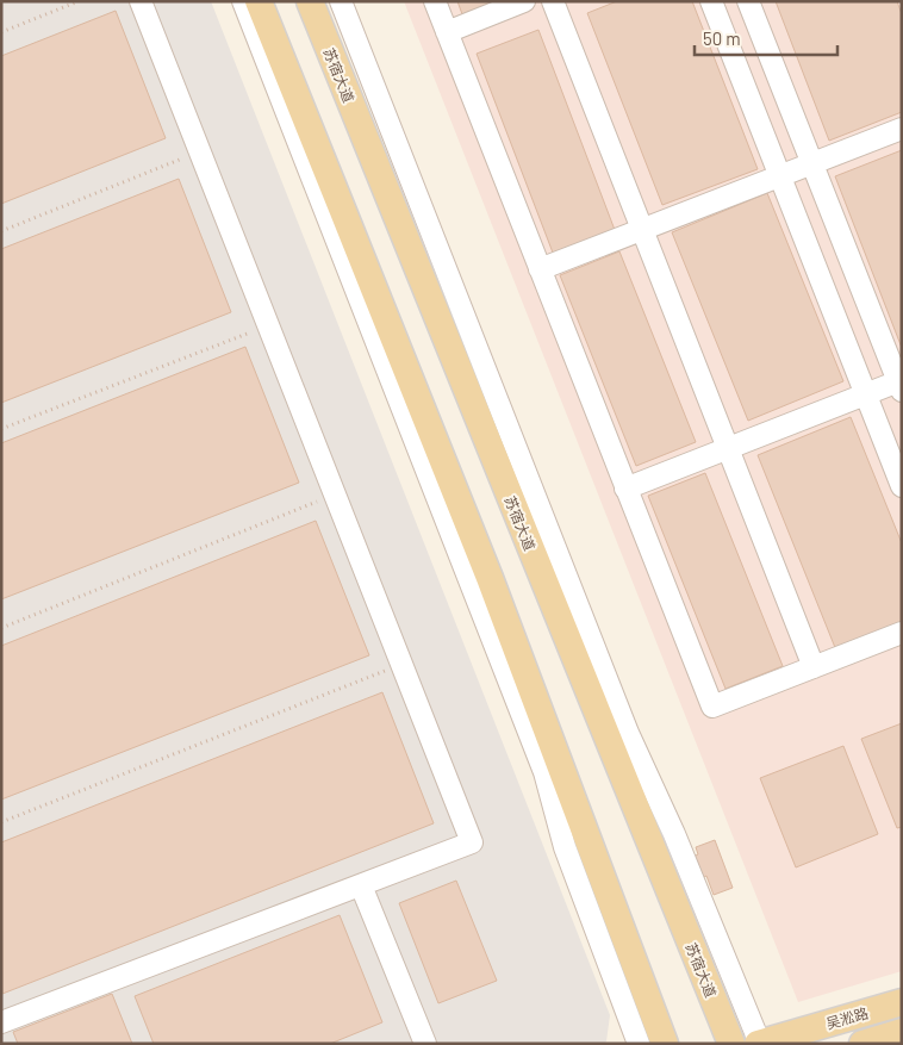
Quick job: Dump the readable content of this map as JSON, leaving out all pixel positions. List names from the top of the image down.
{
  "streets": {
    "main road": ["苏宿大道", "吴淞路"]
  },
  "scale_bar": "50 m"
}
